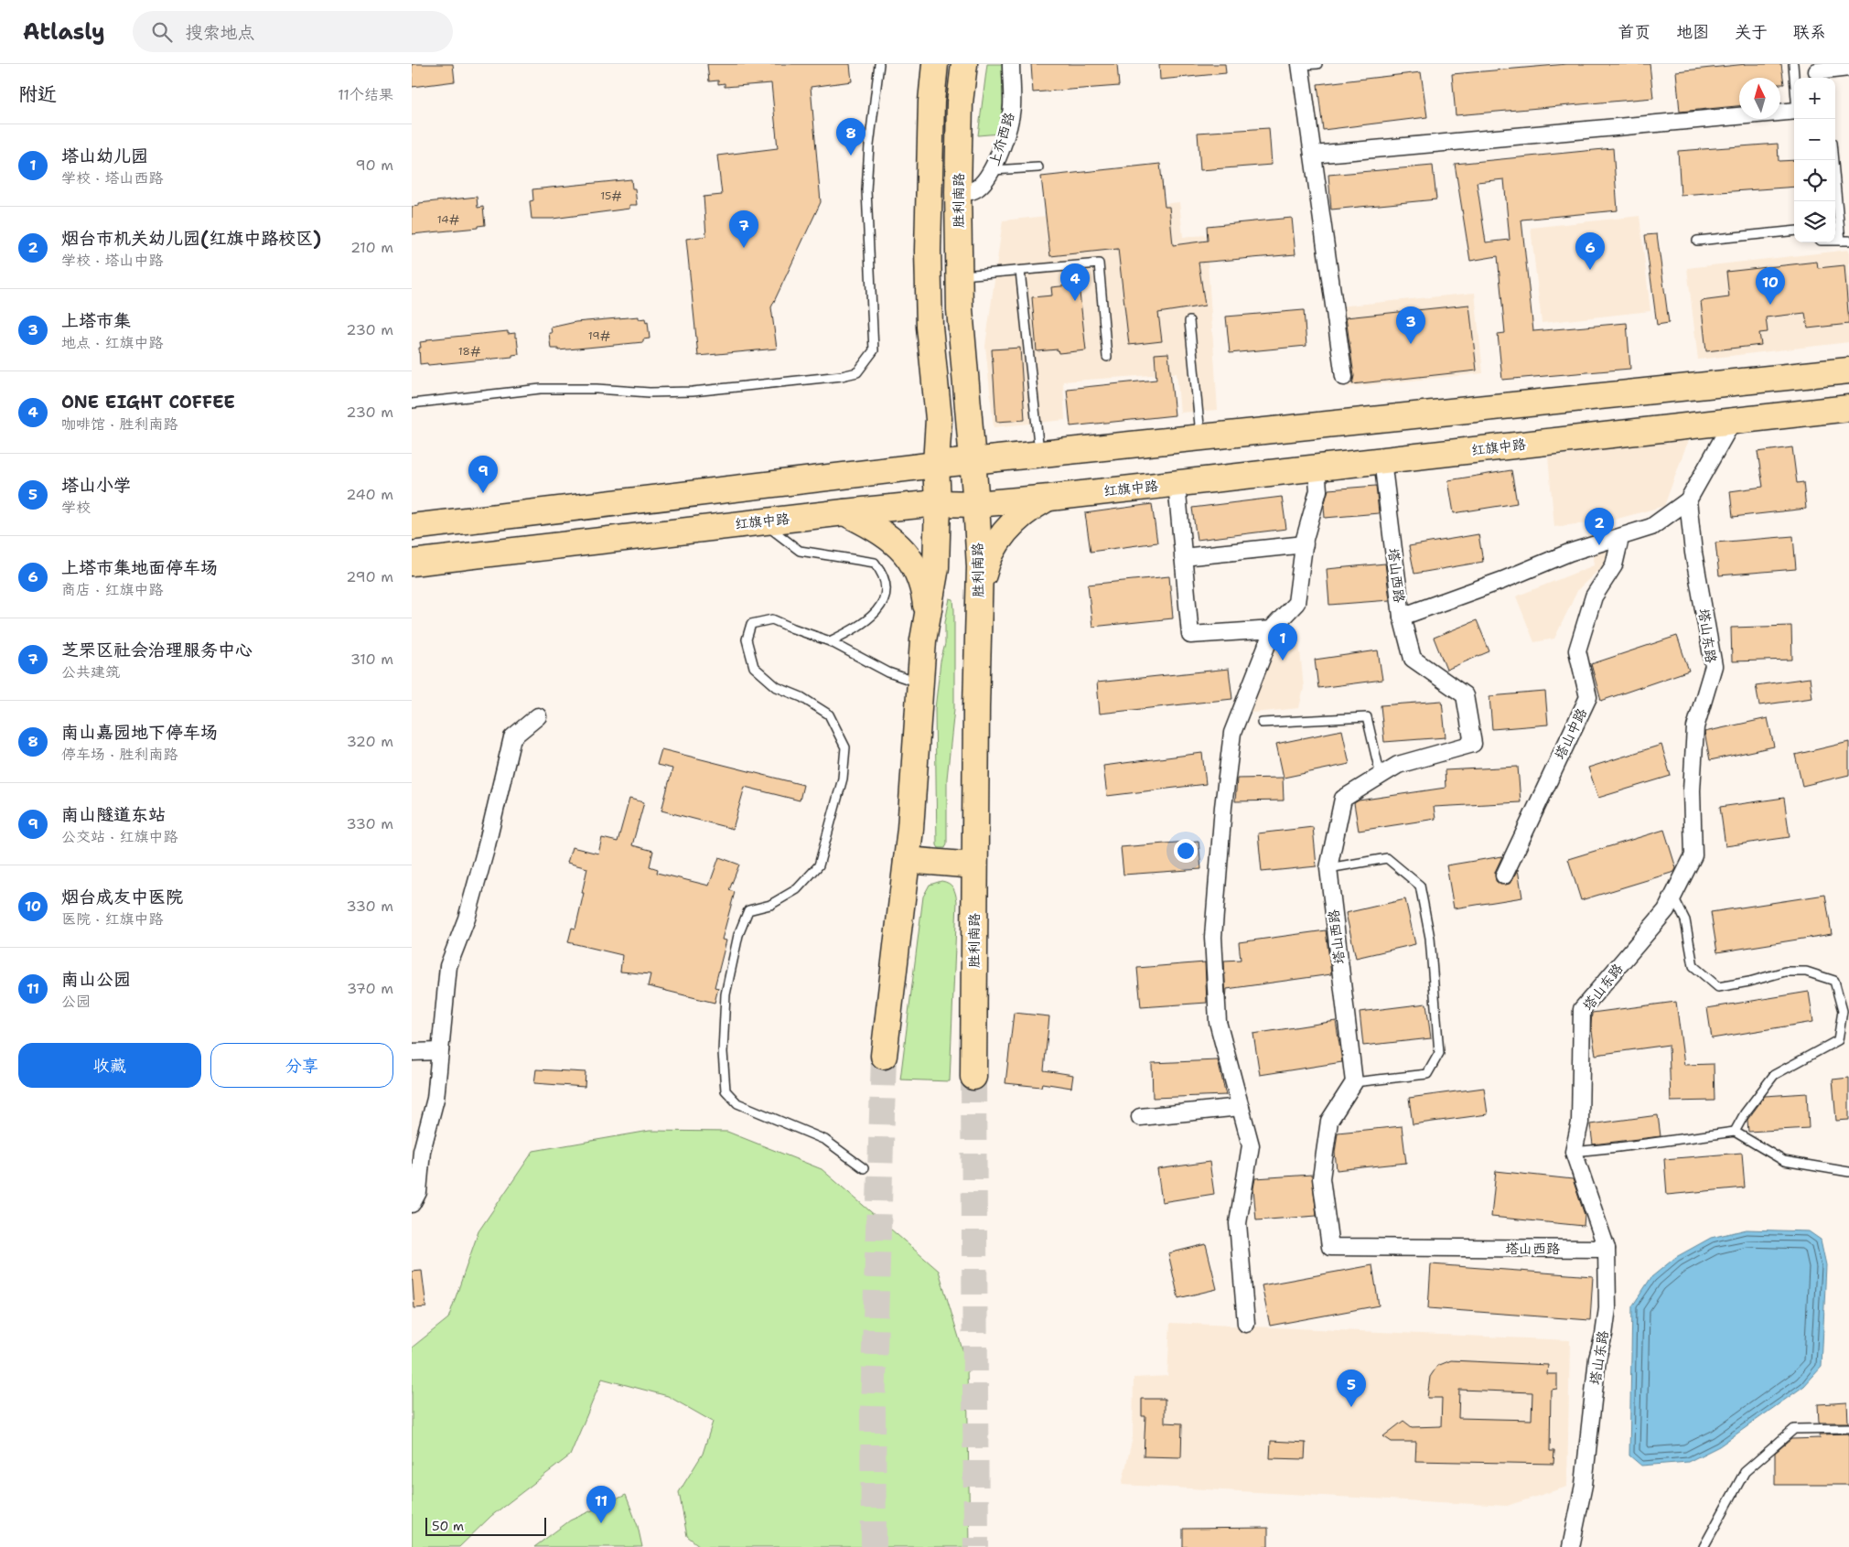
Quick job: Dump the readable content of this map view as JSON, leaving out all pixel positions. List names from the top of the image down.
{
  "streets": {
    "main road": ["胜利南路", "红旗中路"],
    "street": [
      "上夼西路",
      "塔山西路",
      "塔山东路",
      "塔山中路"
    ]
  },
  "crossings": [
    ["上夼西路", "胜利南路"],
    ["胜利南路", "红旗中路"],
    ["红旗中路", "塔山西路"],
    ["塔山西路", "塔山东路"]
  ],
  "house_numbers": [
    "15#",
    "14#",
    "19#",
    "18#"
  ],
  "scale_bar": "50 m",
  "north": "top",
  "page": {
    "header": "Atlasly",
    "search": "搜索地点",
    "nav": [
      "首页",
      "地图",
      "关于",
      "联系"
    ],
    "heading": ["附近", "11个结果"],
    "map_buttons": ["+", "−"],
    "pins": [
      "8",
      "7",
      "6",
      "4",
      "10",
      "3",
      "9",
      "2",
      "1",
      "5",
      "11"
    ],
    "list": [
      {
        "mark": "1",
        "name": "塔山幼儿园",
        "note": "学校 · 塔山西路",
        "value": "90 m"
      },
      {
        "mark": "2",
        "name": "烟台市机关幼儿园(红旗中路校区)",
        "note": "学校 · 塔山中路",
        "value": "210 m"
      },
      {
        "mark": "3",
        "name": "上塔市集",
        "note": "地点 · 红旗中路",
        "value": "230 m"
      },
      {
        "mark": "4",
        "name": "ONE EIGHT COFFEE",
        "note": "咖啡馆 · 胜利南路",
        "value": "230 m"
      },
      {
        "mark": "5",
        "name": "塔山小学",
        "note": "学校",
        "value": "240 m"
      },
      {
        "mark": "6",
        "name": "上塔市集地面停车场",
        "note": "商店 · 红旗中路",
        "value": "290 m"
      },
      {
        "mark": "7",
        "name": "芝罘区社会治理服务中心",
        "note": "公共建筑",
        "value": "310 m"
      },
      {
        "mark": "8",
        "name": "南山嘉园地下停车场",
        "note": "停车场 · 胜利南路",
        "value": "320 m"
      },
      {
        "mark": "9",
        "name": "南山隧道东站",
        "note": "公交站 · 红旗中路",
        "value": "330 m"
      },
      {
        "mark": "10",
        "name": "烟台成友中医院",
        "note": "医院 · 红旗中路",
        "value": "330 m"
      },
      {
        "mark": "11",
        "name": "南山公园",
        "note": "公园",
        "value": "370 m"
      }
    ],
    "buttons": ["收藏", "分享"],
    "scale": "50 m"
  }
}
